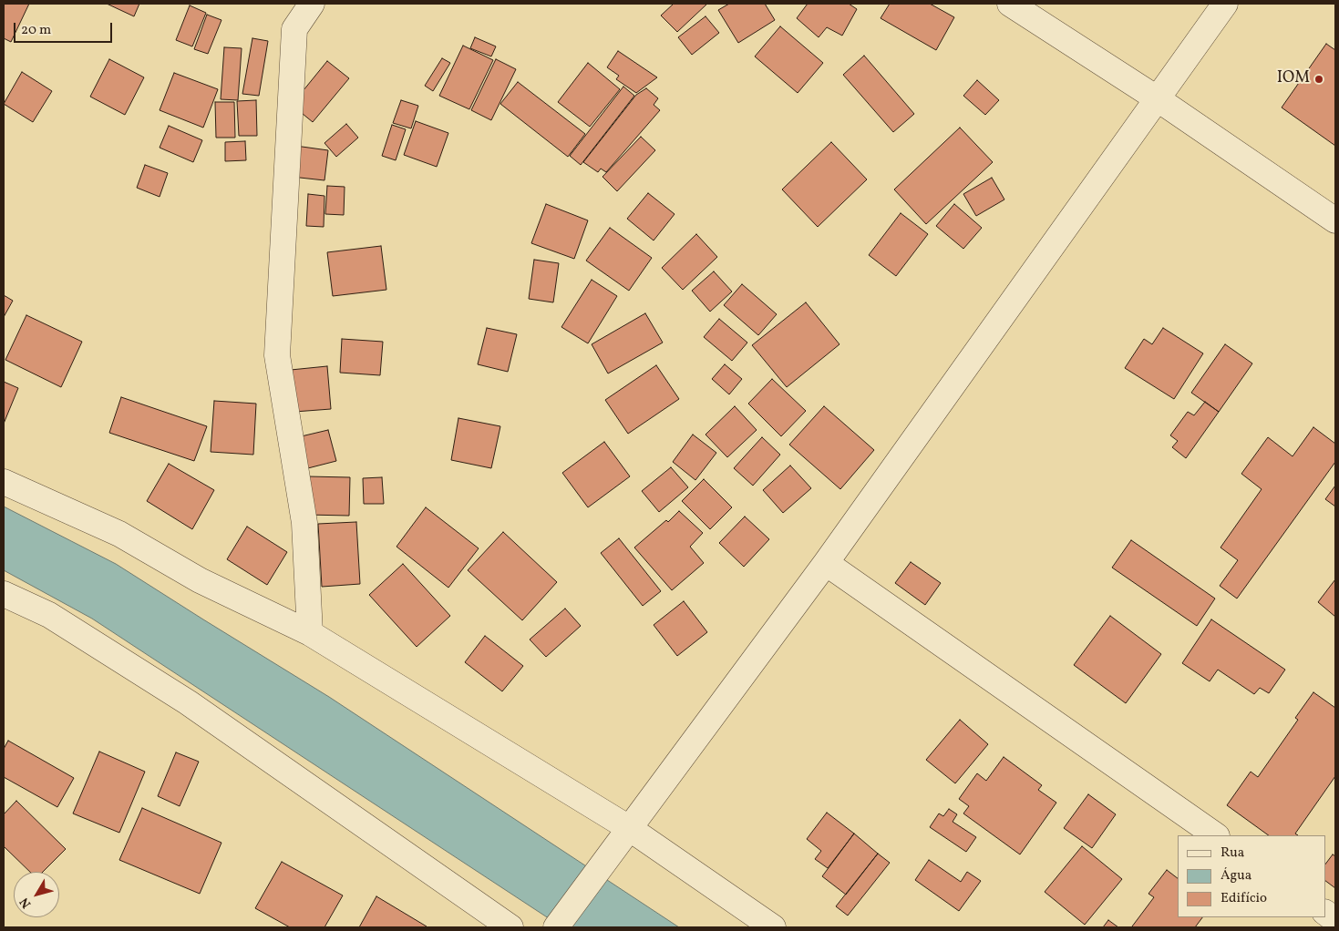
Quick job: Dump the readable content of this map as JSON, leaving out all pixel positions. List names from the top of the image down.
{
  "places": ["IOM"],
  "legend": ["Rua", "Água", "Edifício"],
  "scale_bar": "20 m",
  "north": "bottom left"
}
